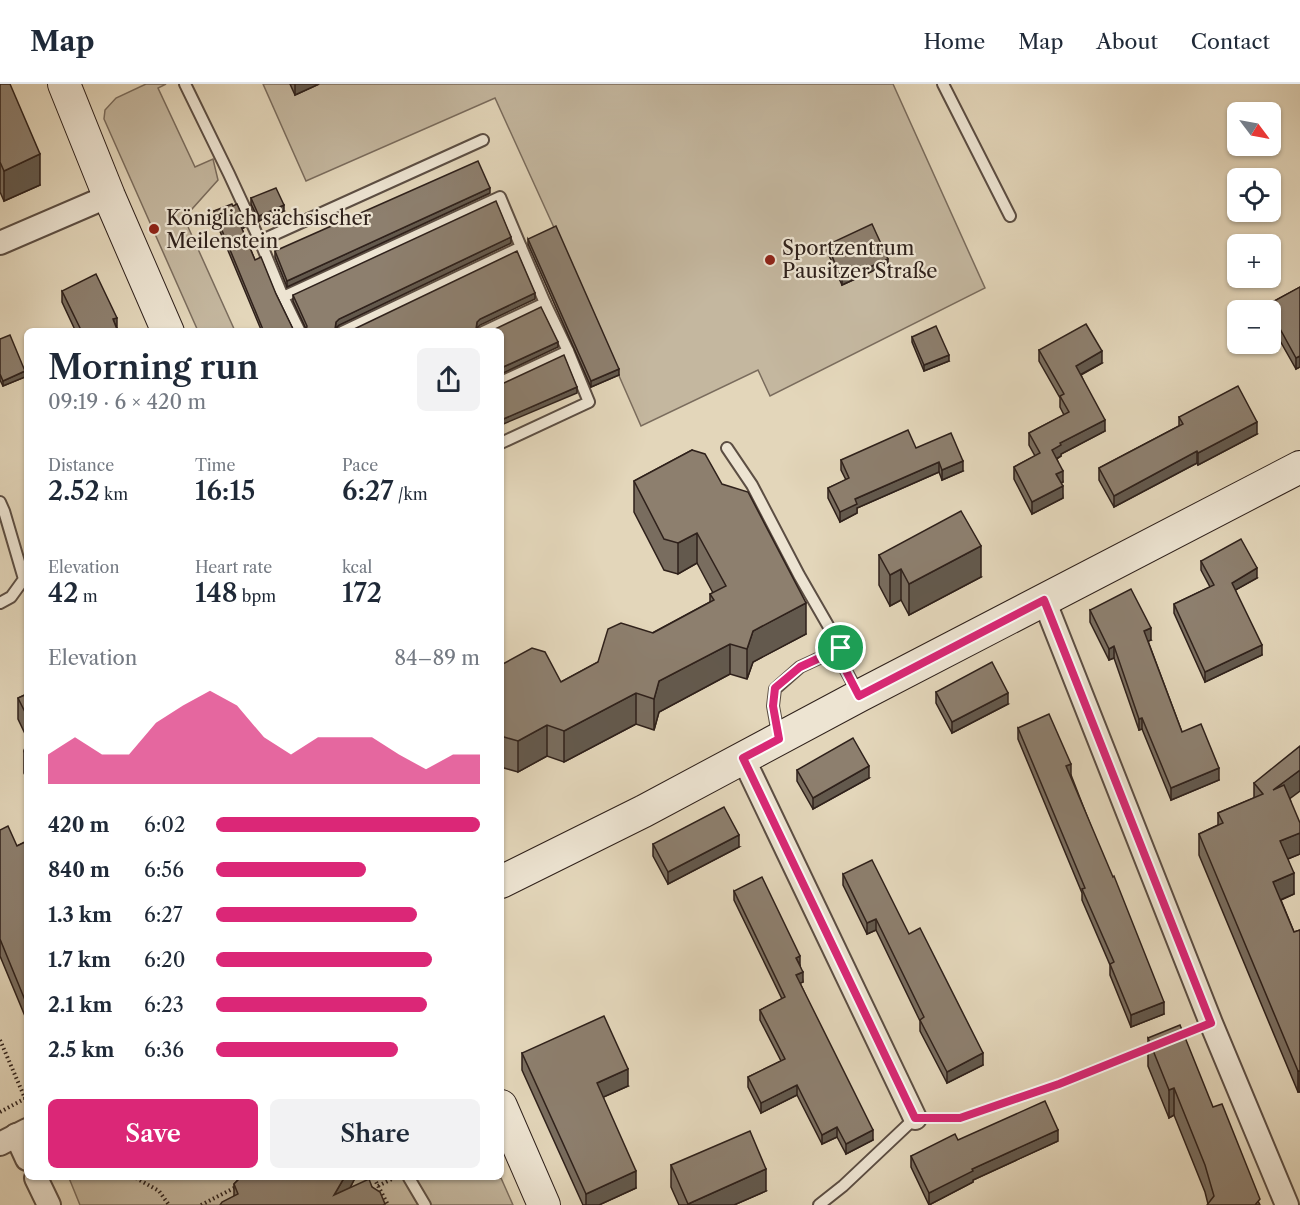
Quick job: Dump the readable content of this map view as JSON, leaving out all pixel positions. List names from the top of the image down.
{
  "places": ["Königlich sächsischer Meilenstein", "Sportzentrum Pausitzer Straße"],
  "north": "bottom right",
  "page": {
    "header": "Map",
    "nav": [
      "Home",
      "Map",
      "About",
      "Contact"
    ],
    "map_buttons": ["+", "−"],
    "heading": ["Morning run", "09:19 · 6 × 420 m"],
    "stats": [
      ["Distance", "2.52 km"],
      ["Time", "16:15"],
      ["Pace", "6:27 /km"],
      ["Elevation", "42 m"],
      ["Heart rate", "148 bpm"],
      ["kcal", "172"]
    ],
    "chart": ["Elevation", "84–89 m"],
    "list": [
      {
        "name": "420 m",
        "note": "6:02"
      },
      {
        "name": "840 m",
        "note": "6:56"
      },
      {
        "name": "1.3 km",
        "note": "6:27"
      },
      {
        "name": "1.7 km",
        "note": "6:20"
      },
      {
        "name": "2.1 km",
        "note": "6:23"
      },
      {
        "name": "2.5 km",
        "note": "6:36"
      }
    ],
    "buttons": ["Save", "Share"]
  }
}
